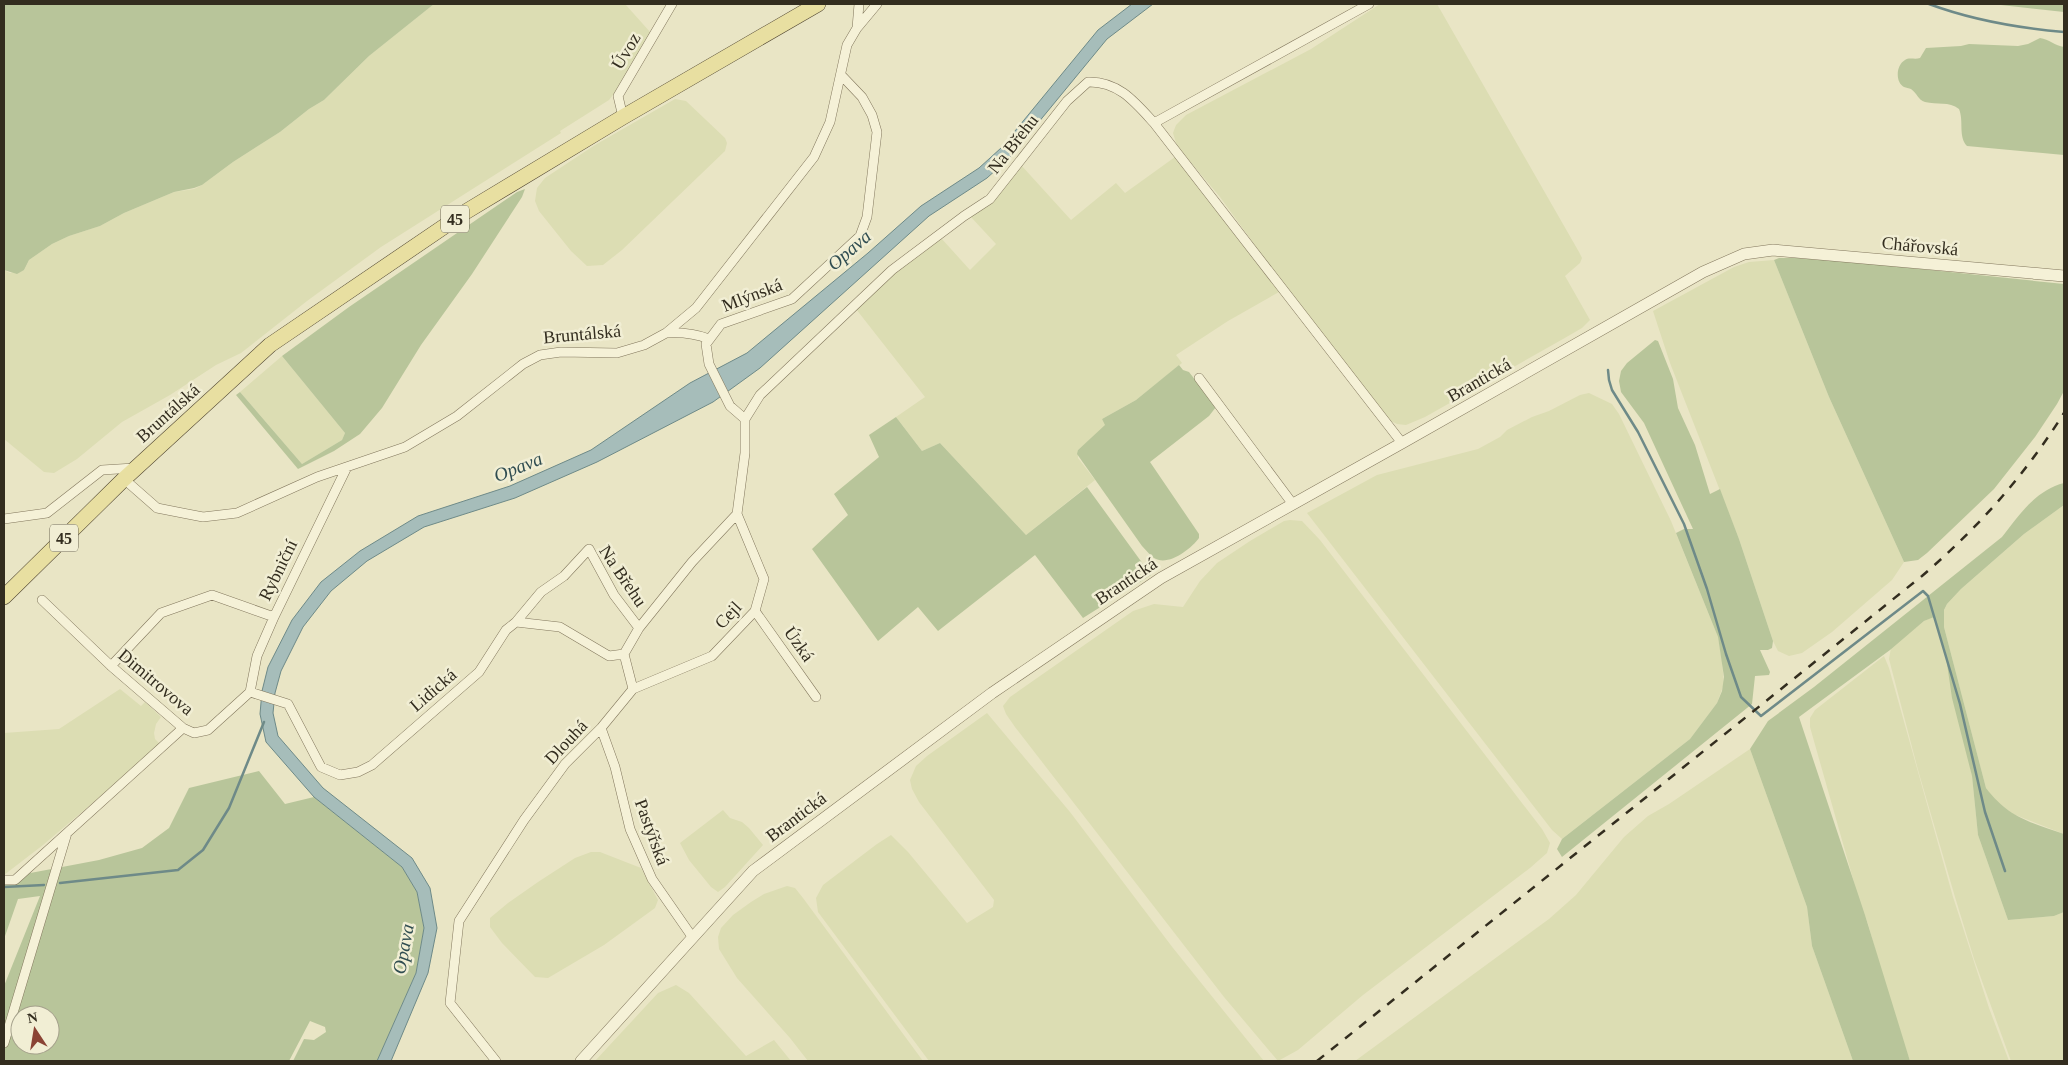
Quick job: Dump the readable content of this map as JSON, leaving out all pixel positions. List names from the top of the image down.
{
  "streets": {
    "main road": ["45", "Bruntálská"],
    "street": [
      "Úvoz",
      "Na Břehu",
      "Chářovská",
      "Mlýnská",
      "Brantická",
      "Rybniční",
      "Cejl",
      "Úzká",
      "Dimitrovova",
      "Lidická",
      "Dlouhá",
      "Pastýřská"
    ]
  },
  "crossings": [
    ["Úvoz", "Bruntálská"],
    ["Na Břehu", "Lidická"],
    ["Chářovská", "Brantická"],
    ["Mlýnská", "Bruntálská"],
    ["Bruntálská", "Rybniční"],
    ["Brantická", "Pastýřská"],
    ["Rybniční", "Dimitrovova"],
    ["Rybniční", "Lidická"],
    ["Cejl", "Úzká"],
    ["Cejl", "Dlouhá"],
    ["Dimitrovova", "Lidická"],
    ["Dlouhá", "Pastýřská"]
  ],
  "water": ["Opava"],
  "north": "top"
}
